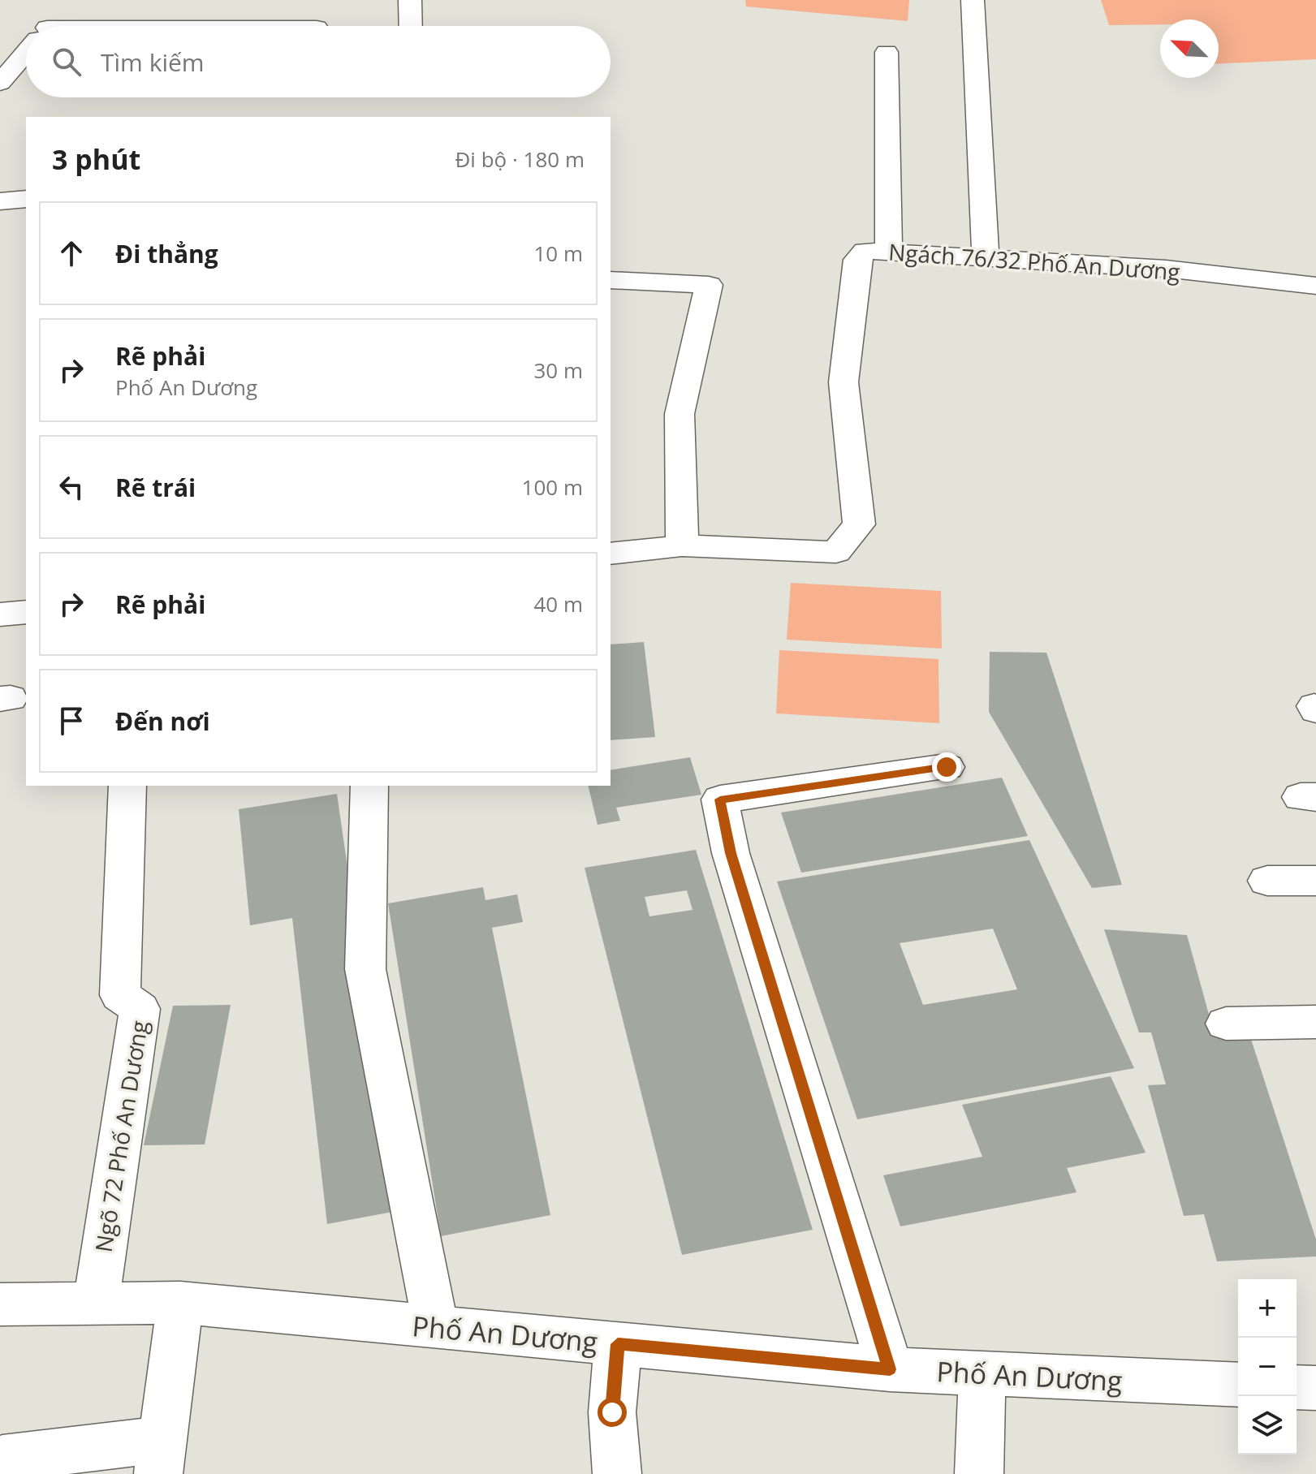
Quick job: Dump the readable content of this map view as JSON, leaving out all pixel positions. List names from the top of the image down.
{
  "streets": {
    "street": ["Ngách 76/32 Phố An Dương", "Ngõ 72 Phố An Dương", "Phố An Dương"]
  },
  "crossings": [
    ["Ngõ 72 Phố An Dương", "Phố An Dương"]
  ],
  "north": "top left",
  "page": {
    "search": "Tìm kiếm",
    "heading": ["3 phút", "Đi bộ · 180 m"],
    "list": [
      ["Đi thẳng", "10 m"],
      ["Rẽ phải", "Phố An Dương", "30 m"],
      ["Rẽ trái", "100 m"],
      ["Rẽ phải", "40 m"],
      "Đến nơi"
    ],
    "map_buttons": ["+", "−"]
  }
}
